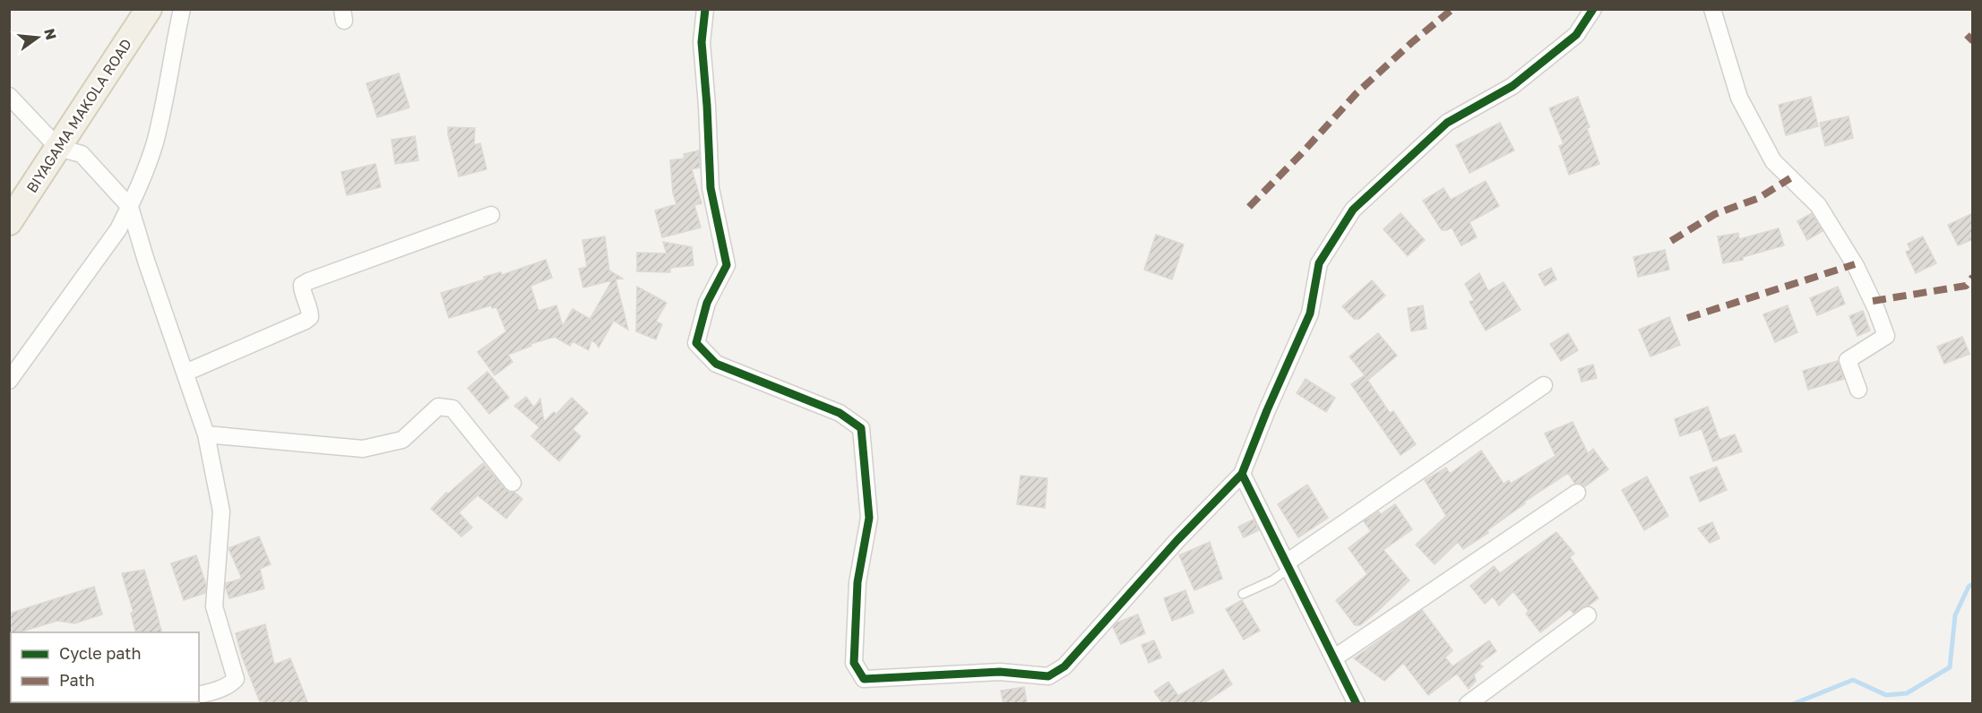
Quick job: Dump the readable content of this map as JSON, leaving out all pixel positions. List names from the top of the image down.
{
  "streets": {
    "main road": ["BIYAGAMA MAKOLA ROAD"]
  },
  "legend": ["Cycle path", "Path"],
  "north": "right"
}
